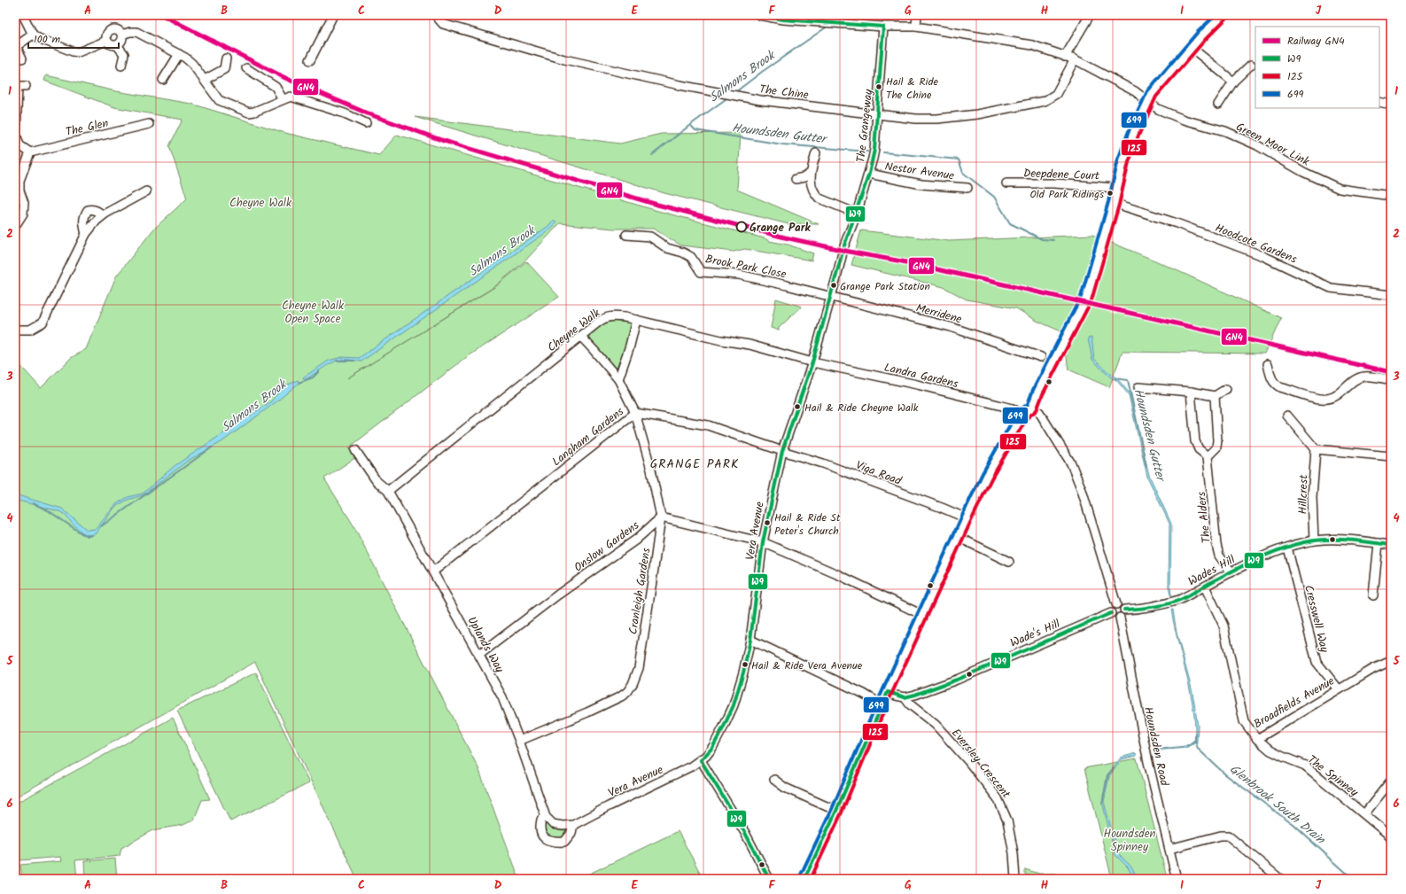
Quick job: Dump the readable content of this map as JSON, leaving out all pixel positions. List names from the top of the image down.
{
  "streets": {
    "street": [
      "The Chine",
      "The Grangeway",
      "The Glen",
      "Green Moor Link",
      "Nestor Avenue",
      "Deepdene Court",
      "Hoodcote Gardens",
      "Brook Park Close",
      "Merridene",
      "Cheyne Walk",
      "Landra Gardens",
      "Langham Gardens",
      "Viga Road",
      "Hillcrest",
      "The Alders",
      "Vera Avenue",
      "Onslow Gardens",
      "Wades Hill",
      "Cranleigh Gardens",
      "Cresswell Way",
      "Wade's Hill",
      "Uplands Way",
      "Broadfields Avenue",
      "Houndsden Road",
      "Eversley Crescent",
      "The Spinney"
    ]
  },
  "crossings": [
    ["The Chine", "The Grangeway"],
    ["The Grangeway", "Nestor Avenue"],
    ["The Grangeway", "Vera Avenue"],
    ["Brook Park Close", "Merridene"],
    ["Brook Park Close", "Vera Avenue"],
    ["Merridene", "Vera Avenue"],
    ["Cheyne Walk", "Landra Gardens"],
    ["Cheyne Walk", "Vera Avenue"],
    ["Cheyne Walk", "Cranleigh Gardens"],
    ["Cheyne Walk", "Uplands Way"],
    ["Landra Gardens", "Vera Avenue"],
    ["Langham Gardens", "Viga Road"],
    ["Langham Gardens", "Vera Avenue"],
    ["Langham Gardens", "Cranleigh Gardens"],
    ["Langham Gardens", "Uplands Way"],
    ["Viga Road", "Vera Avenue"],
    ["Hillcrest", "Wades Hill"],
    ["The Alders", "Wades Hill"],
    ["Onslow Gardens", "Cranleigh Gardens"],
    ["Onslow Gardens", "Uplands Way"],
    ["Wades Hill", "Cresswell Way"],
    ["Wades Hill", "Wade's Hill"],
    ["Wades Hill", "Broadfields Avenue"],
    ["Wades Hill", "Houndsden Road"],
    ["Cranleigh Gardens", "Uplands Way"],
    ["Cresswell Way", "Broadfields Avenue"],
    ["Wade's Hill", "Houndsden Road"],
    ["Wade's Hill", "Eversley Crescent"],
    ["Broadfields Avenue", "The Spinney"]
  ],
  "districts": ["GRANGE PARK"],
  "water": ["Salmons Brook", "Houndsden Gutter", "Glenbrook South Drain"],
  "parks": ["Cheyne Walk", "Cheyne Walk Open Space", "Houndsden Spinney"],
  "places": [
    "Hail & Ride The Chine",
    "Old Park Ridings",
    "Grange Park",
    "Grange Park Station",
    "Hail & Ride Cheyne Walk",
    "Hail & Ride St Peter's Church",
    "Hail & Ride Vera Avenue"
  ],
  "lines": [
    "rail line GN4",
    "transit line W9",
    "transit line 699",
    "transit line 125"
  ],
  "legend": [
    "Railway GN4",
    "W9",
    "125",
    "699"
  ],
  "scale_bar": "100 m",
  "grid": {
    "columns": [
      "A",
      "B",
      "C",
      "D",
      "E",
      "F",
      "G",
      "H",
      "I",
      "J"
    ],
    "rows": [
      "1",
      "2",
      "3",
      "4",
      "5",
      "6"
    ]
  }
}
